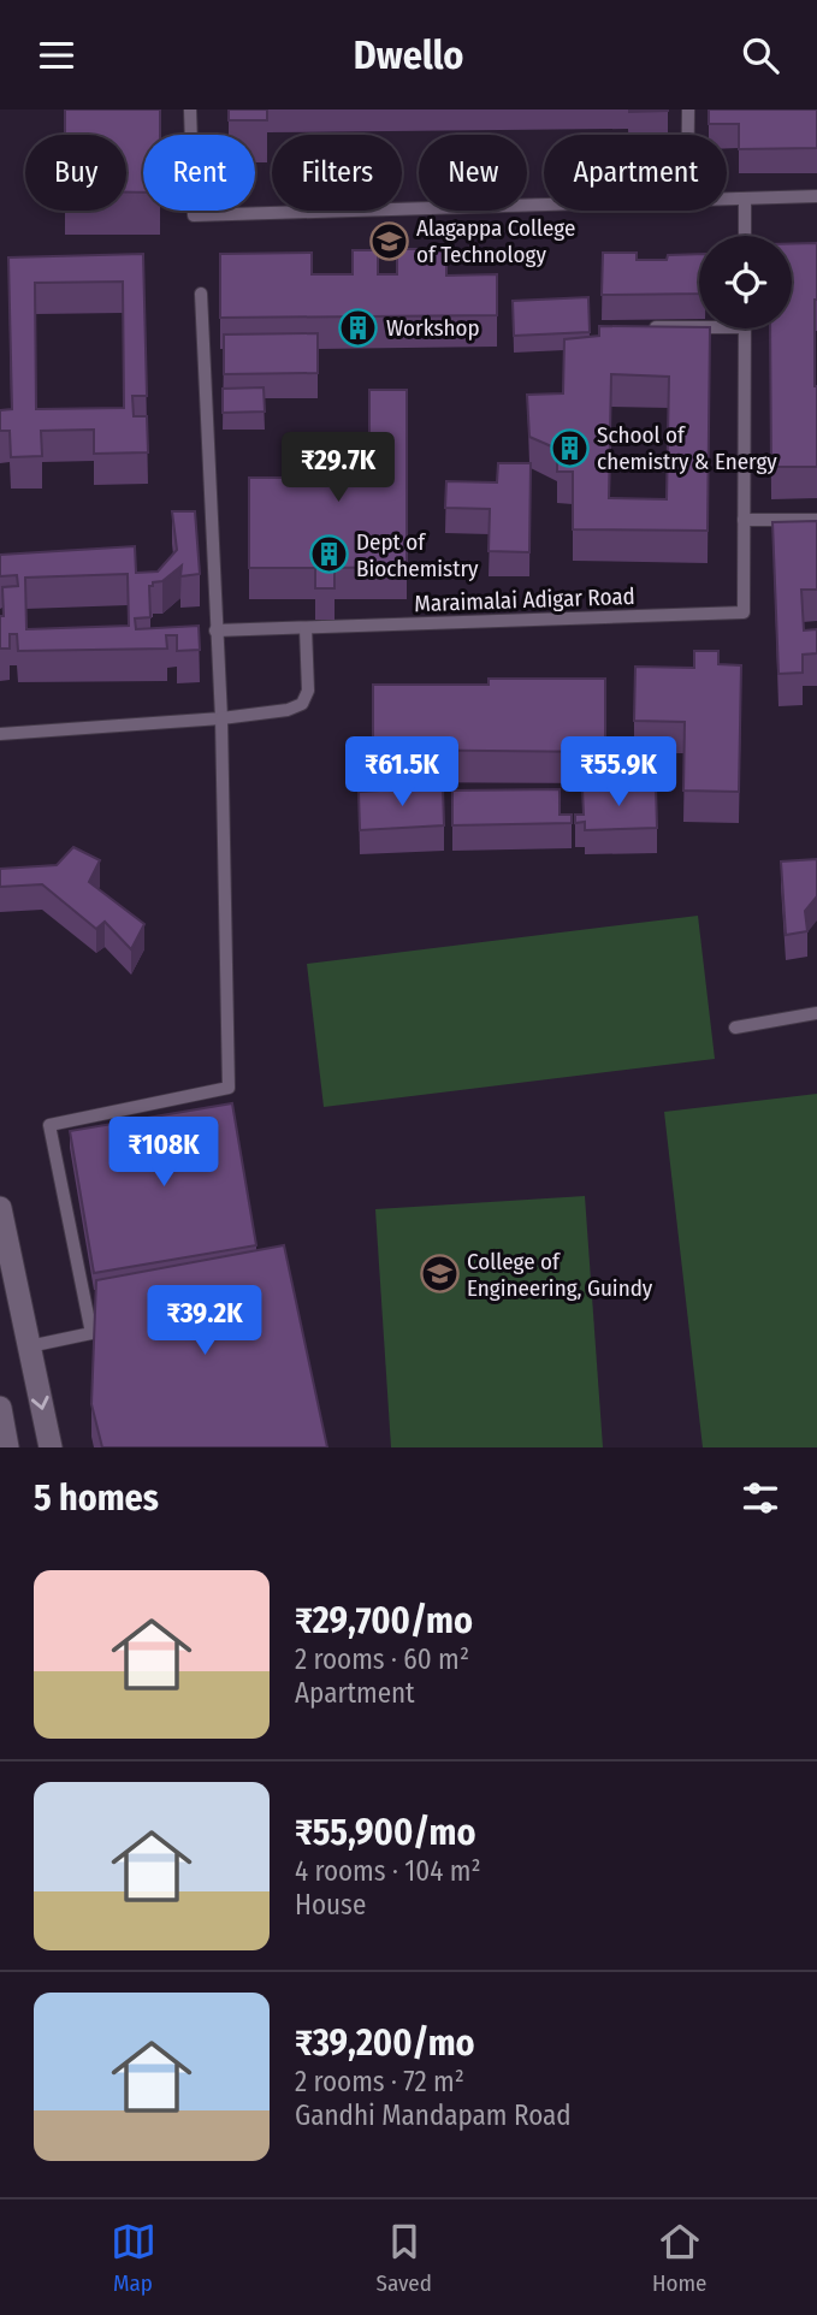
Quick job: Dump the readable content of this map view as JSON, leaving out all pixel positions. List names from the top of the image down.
{
  "streets": {
    "lane": ["Maraimalai Adigar Road"]
  },
  "places": {
    "school or university": ["Alagappa College of Technology", "College of Engineering, Guindy"],
    "building": ["Workshop", "School of chemistry & Energy", "Dept of Biochemistry"]
  },
  "page": {
    "header": "Dwello",
    "chip": [
      "Buy",
      "Rent",
      "Filters",
      "New",
      "Apartment"
    ],
    "price": [
      "₹29.7K",
      "₹61.5K",
      "₹55.9K",
      "₹108K",
      "₹39.2K"
    ],
    "heading": "5 homes",
    "list": [
      {
        "name": "₹29,700/mo",
        "note": "2 rooms · 60 m² · Apartment"
      },
      {
        "name": "₹55,900/mo",
        "note": "4 rooms · 104 m² · House"
      },
      {
        "name": "₹39,200/mo",
        "note": "2 rooms · 72 m² · Gandhi Mandapam Road"
      }
    ],
    "tabs": ["Map", "Saved", "Home"]
  }
}
